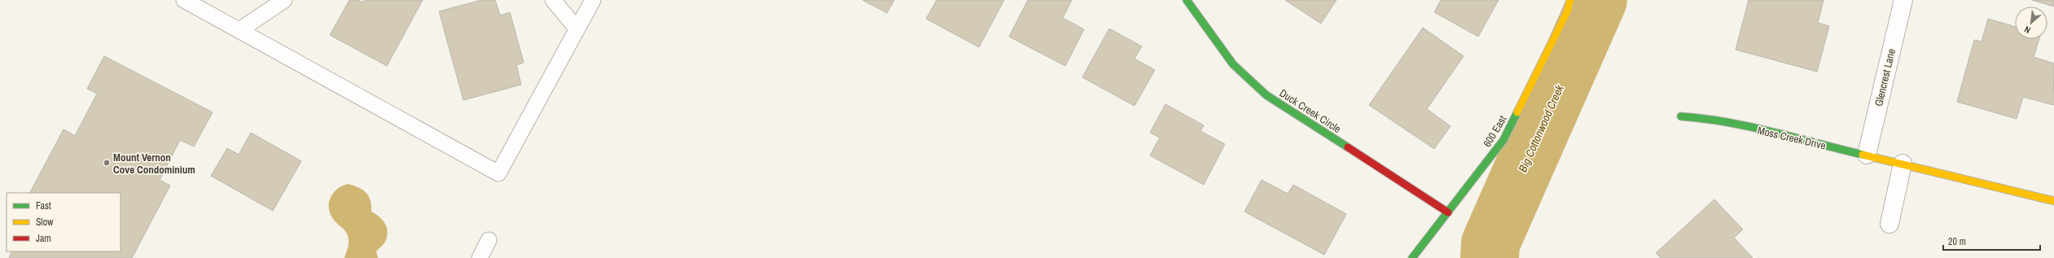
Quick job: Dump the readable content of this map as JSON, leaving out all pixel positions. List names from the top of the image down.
{
  "streets": {
    "street": [
      "Glencrest Lane",
      "Duck Creek Circle",
      "600 East",
      "Moss Creek Drive"
    ]
  },
  "crossings": [
    ["Glencrest Lane", "Moss Creek Drive"],
    ["Duck Creek Circle", "600 East"]
  ],
  "water": ["Big Cottonwood Creek"],
  "places": ["Mount Vernon Cove Condominium"],
  "legend": ["Fast", "Slow", "Jam"],
  "scale_bar": "20 m",
  "north": "bottom left"
}
